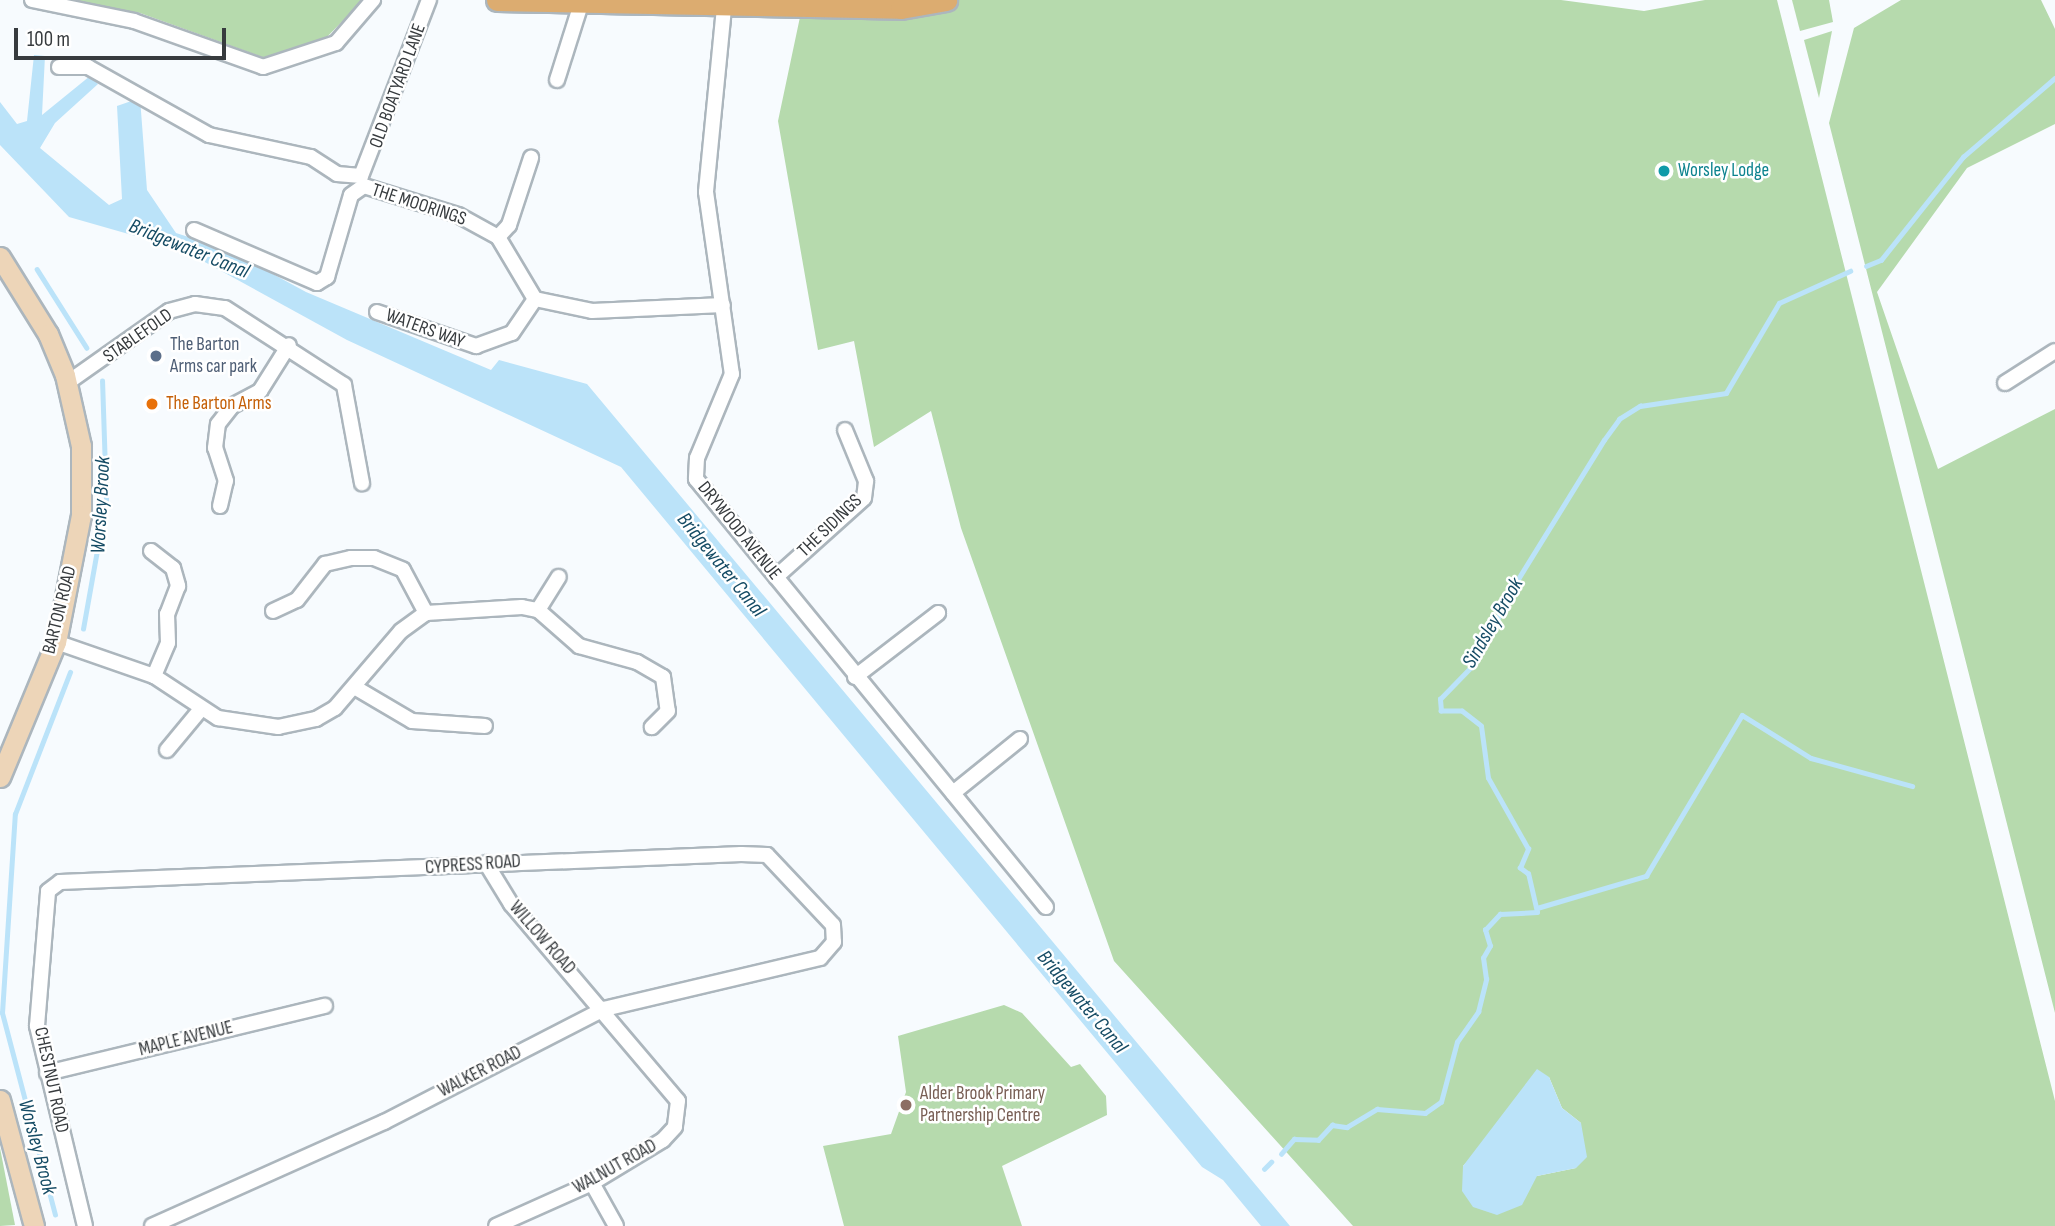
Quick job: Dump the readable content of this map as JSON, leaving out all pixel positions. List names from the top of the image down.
{
  "streets": {
    "main road": ["BARTON ROAD"],
    "street": [
      "OLD BOATYARD LANE",
      "THE MOORINGS",
      "WATERS WAY",
      "STABLEFOLD",
      "THE SIDINGS",
      "DRYWOOD AVENUE",
      "CYPRESS ROAD",
      "WILLOW ROAD",
      "MAPLE AVENUE",
      "WALKER ROAD",
      "CHESTNUT ROAD",
      "WALNUT ROAD"
    ]
  },
  "crossings": [
    ["STABLEFOLD", "BARTON ROAD"],
    ["THE SIDINGS", "DRYWOOD AVENUE"],
    ["CYPRESS ROAD", "WILLOW ROAD"],
    ["CYPRESS ROAD", "WALKER ROAD"],
    ["CYPRESS ROAD", "CHESTNUT ROAD"],
    ["WILLOW ROAD", "WALKER ROAD"],
    ["WILLOW ROAD", "WALNUT ROAD"],
    ["MAPLE AVENUE", "CHESTNUT ROAD"],
    ["WALKER ROAD", "WALNUT ROAD"]
  ],
  "water": ["Bridgewater Canal", "Worsley Brook", "Sindsley Brook"],
  "places": [
    "Worsley Lodge",
    "The Barton Arms car park",
    "The Barton Arms",
    "Alder Brook Primary Partnership Centre"
  ],
  "scale_bar": "100 m"
}
